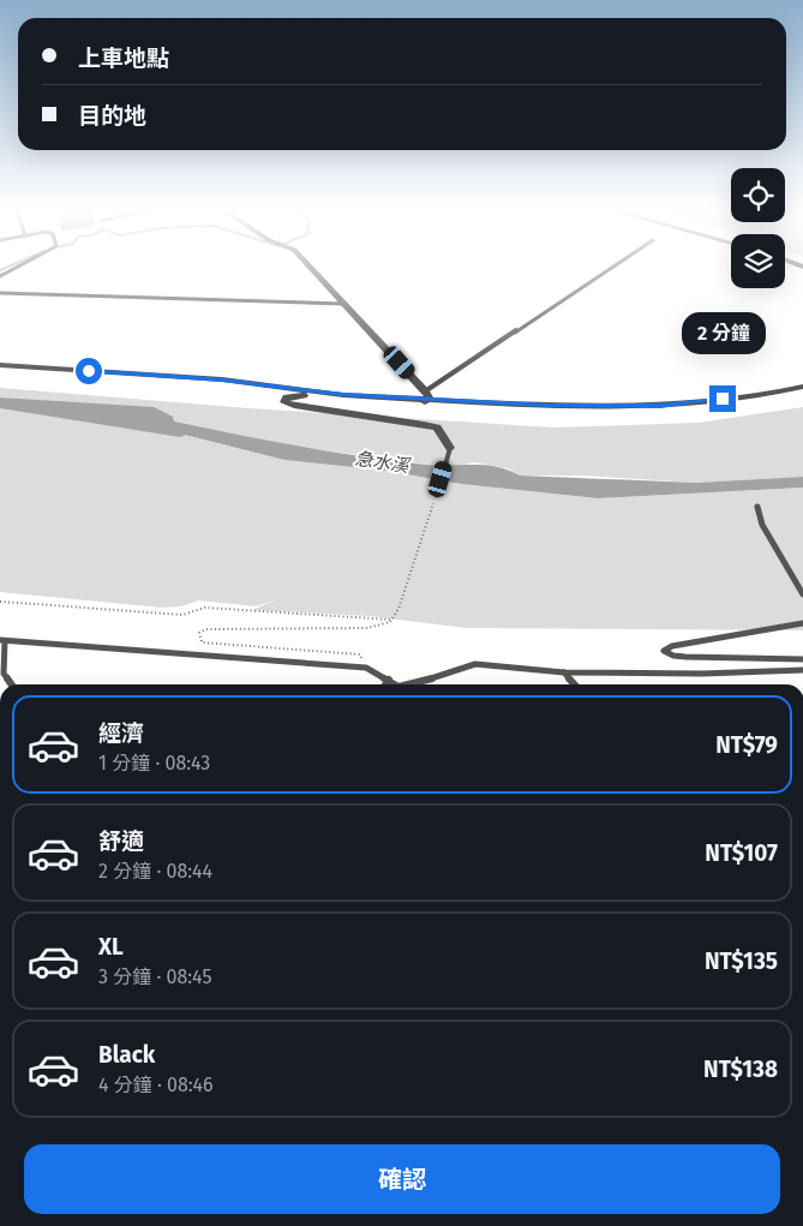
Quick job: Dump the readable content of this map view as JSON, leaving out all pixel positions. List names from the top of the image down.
{
  "water": ["急水溪"],
  "page": {
    "banner": ["上車地點", "目的地"],
    "bubble": "2 分鐘",
    "list": [
      {
        "name": "經濟",
        "note": "1 分鐘 · 08:43",
        "value": "NT$79"
      },
      {
        "name": "舒適",
        "note": "2 分鐘 · 08:44",
        "value": "NT$107"
      },
      {
        "name": "XL",
        "note": "3 分鐘 · 08:45",
        "value": "NT$135"
      },
      {
        "name": "Black",
        "note": "4 分鐘 · 08:46",
        "value": "NT$138"
      }
    ],
    "buttons": "確認"
  }
}
